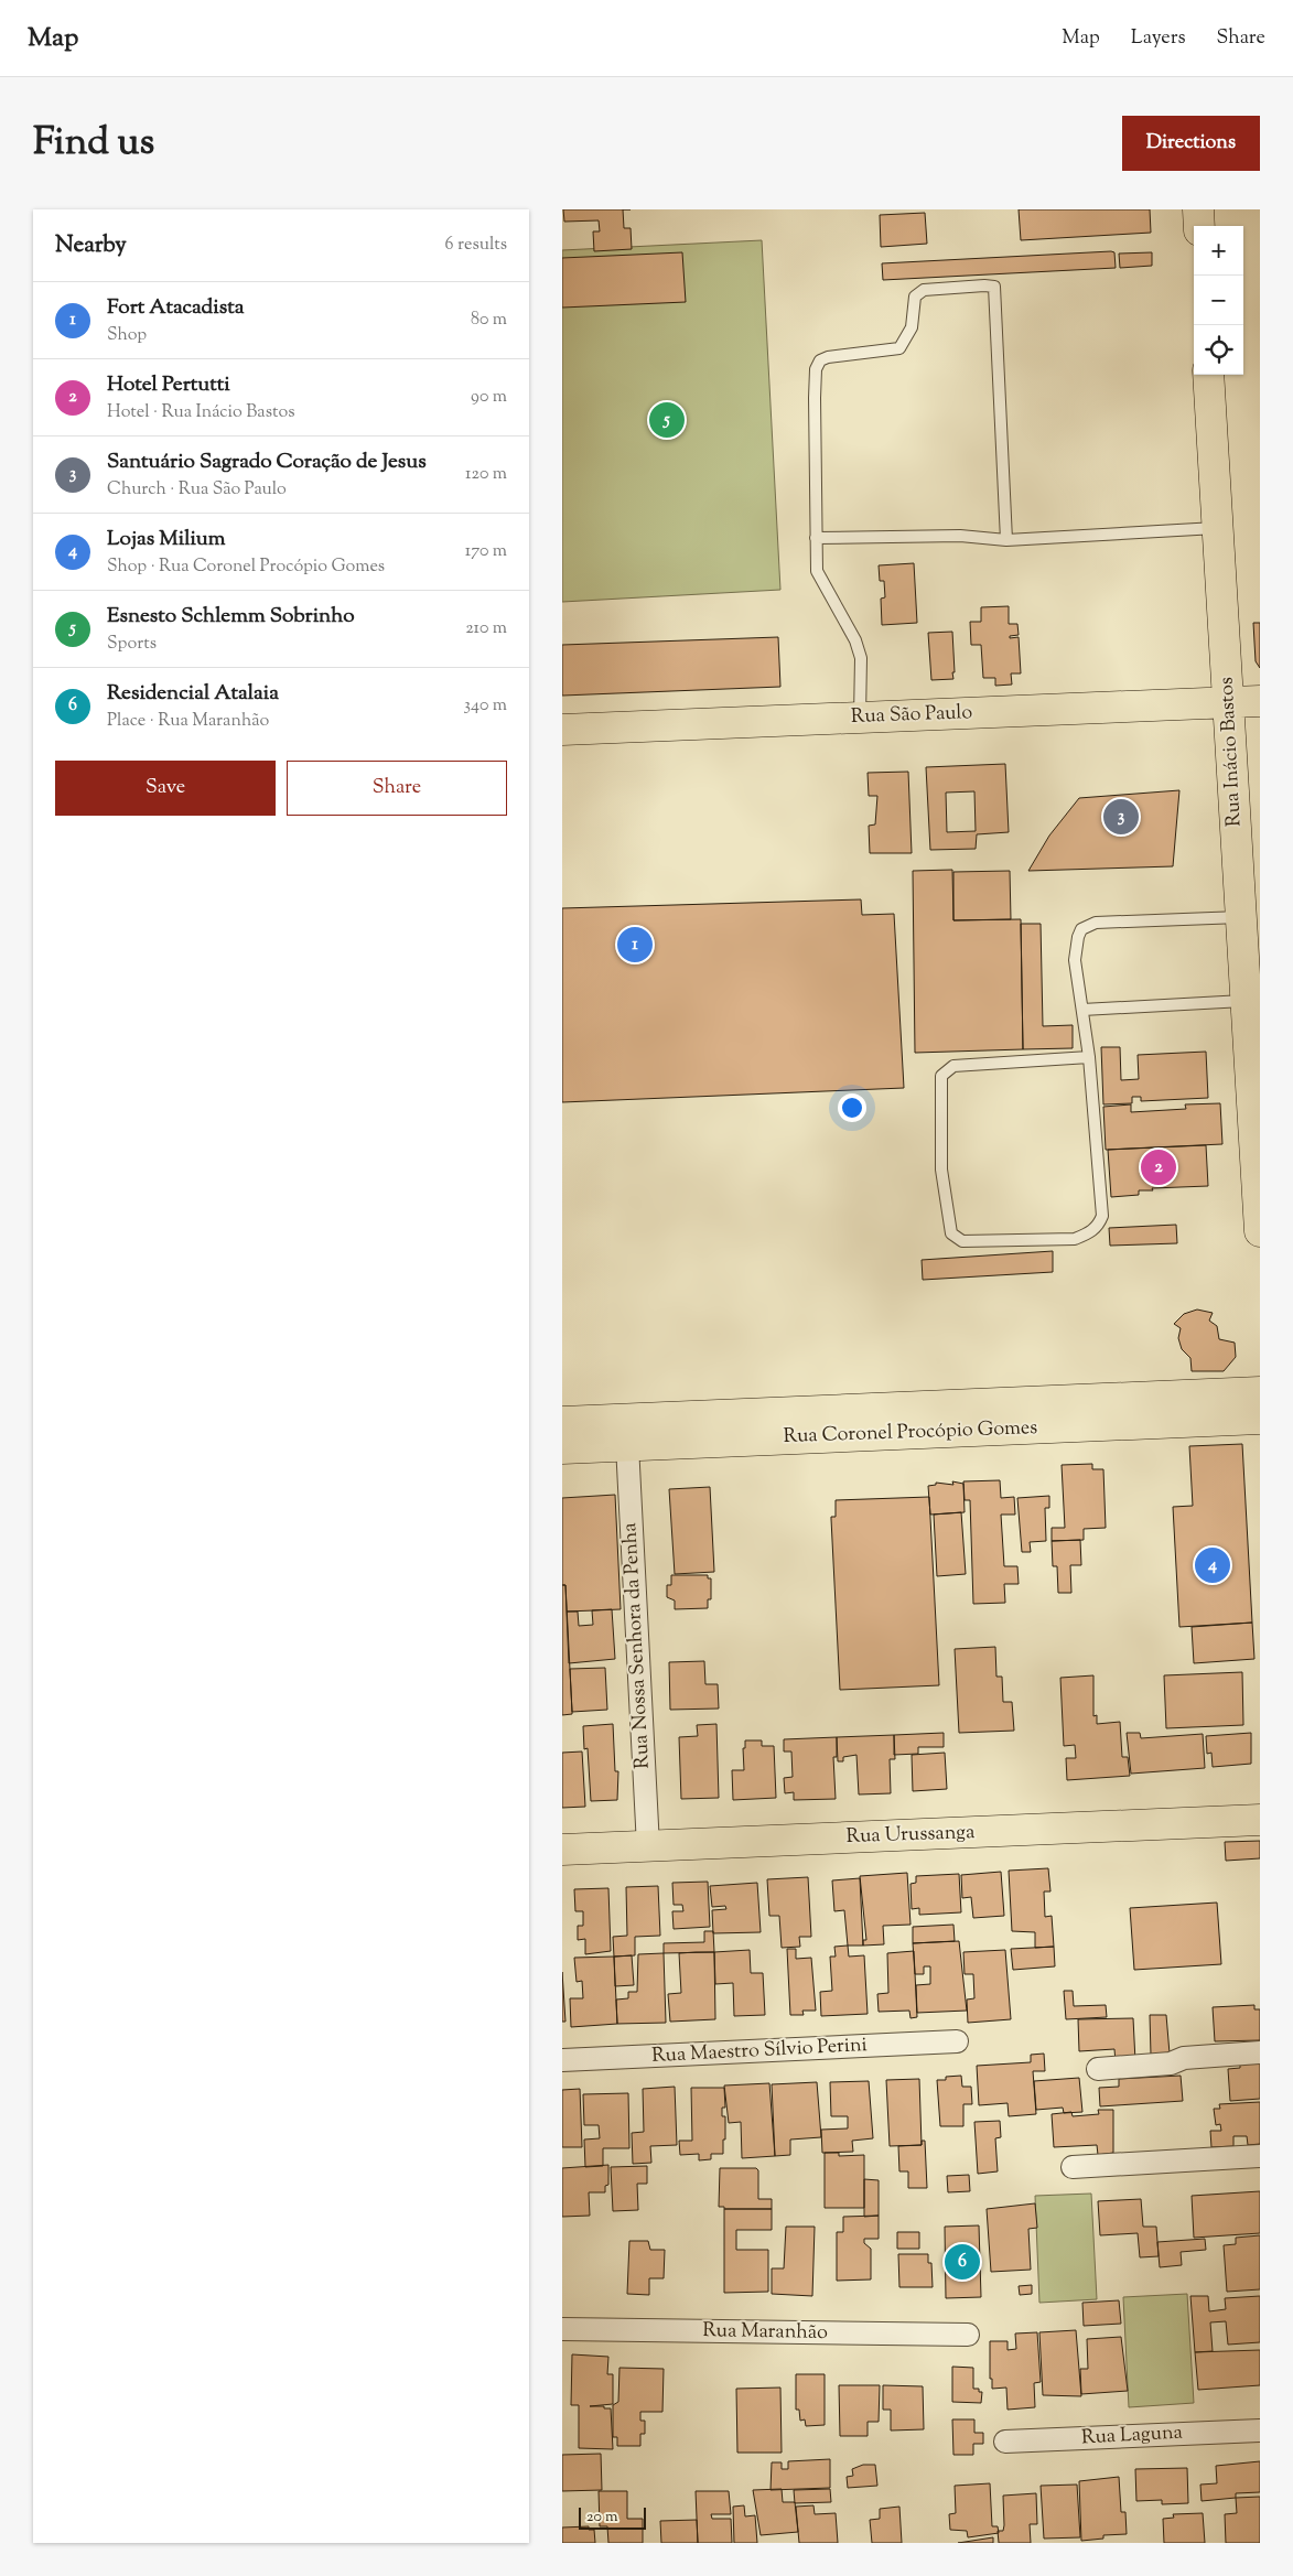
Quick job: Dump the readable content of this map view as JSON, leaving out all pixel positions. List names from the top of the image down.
{
  "streets": {
    "main road": [
      "Rua São Paulo",
      "Rua Inácio Bastos",
      "Rua Coronel Procópio Gomes",
      "Rua Urussanga"
    ],
    "street": [
      "Rua Nossa Senhora da Penha",
      "Rua Maestro Sílvio Perini",
      "Rua Maranhão",
      "Rua Laguna"
    ]
  },
  "crossings": [
    ["Rua São Paulo", "Rua Inácio Bastos"],
    ["Rua Coronel Procópio Gomes", "Rua Nossa Senhora da Penha"],
    ["Rua Nossa Senhora da Penha", "Rua Urussanga"]
  ],
  "scale_bar": "20 m",
  "page": {
    "header": "Map",
    "nav": ["Map", "Layers", "Share"],
    "title": "Find us",
    "buttons": [
      "Directions",
      ["Save", "Share"]
    ],
    "heading": ["Nearby", "6 results"],
    "map_buttons": ["+", "−"],
    "list": [
      {
        "mark": "1",
        "name": "Fort Atacadista",
        "note": "Shop",
        "value": "80 m"
      },
      {
        "mark": "2",
        "name": "Hotel Pertutti",
        "note": "Hotel · Rua Inácio Bastos",
        "value": "90 m"
      },
      {
        "mark": "3",
        "name": "Santuário Sagrado Coração de Jesus",
        "note": "Church · Rua São Paulo",
        "value": "120 m"
      },
      {
        "mark": "4",
        "name": "Lojas Milium",
        "note": "Shop · Rua Coronel Procópio Gomes",
        "value": "170 m"
      },
      {
        "mark": "5",
        "name": "Esnesto Schlemm Sobrinho",
        "note": "Sports",
        "value": "210 m"
      },
      {
        "mark": "6",
        "name": "Residencial Atalaia",
        "note": "Place · Rua Maranhão",
        "value": "340 m"
      }
    ],
    "pins": [
      "5",
      "3",
      "1",
      "2",
      "4",
      "6"
    ],
    "scale": "20 m"
  }
}
